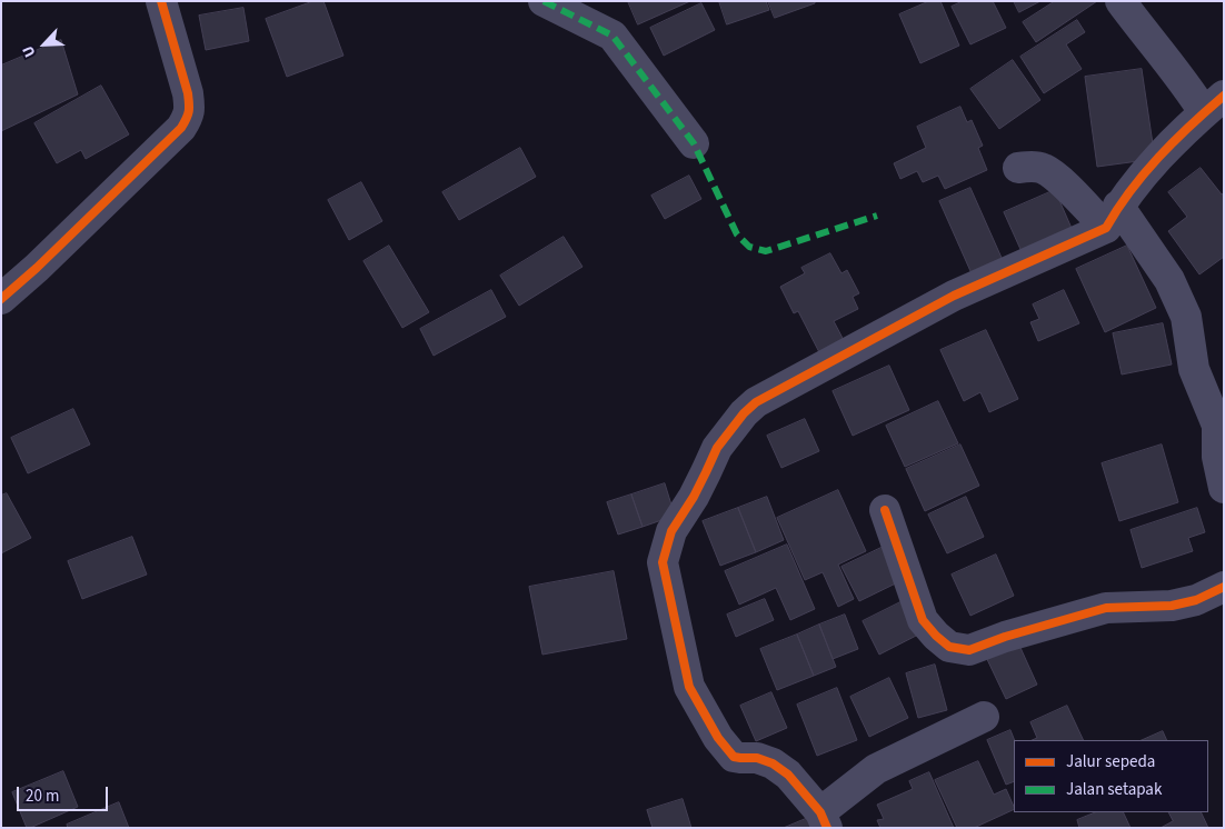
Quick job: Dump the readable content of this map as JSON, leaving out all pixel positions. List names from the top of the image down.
{
  "legend": ["Jalur sepeda", "Jalan setapak"],
  "scale_bar": "20 m",
  "north": "bottom left"
}
